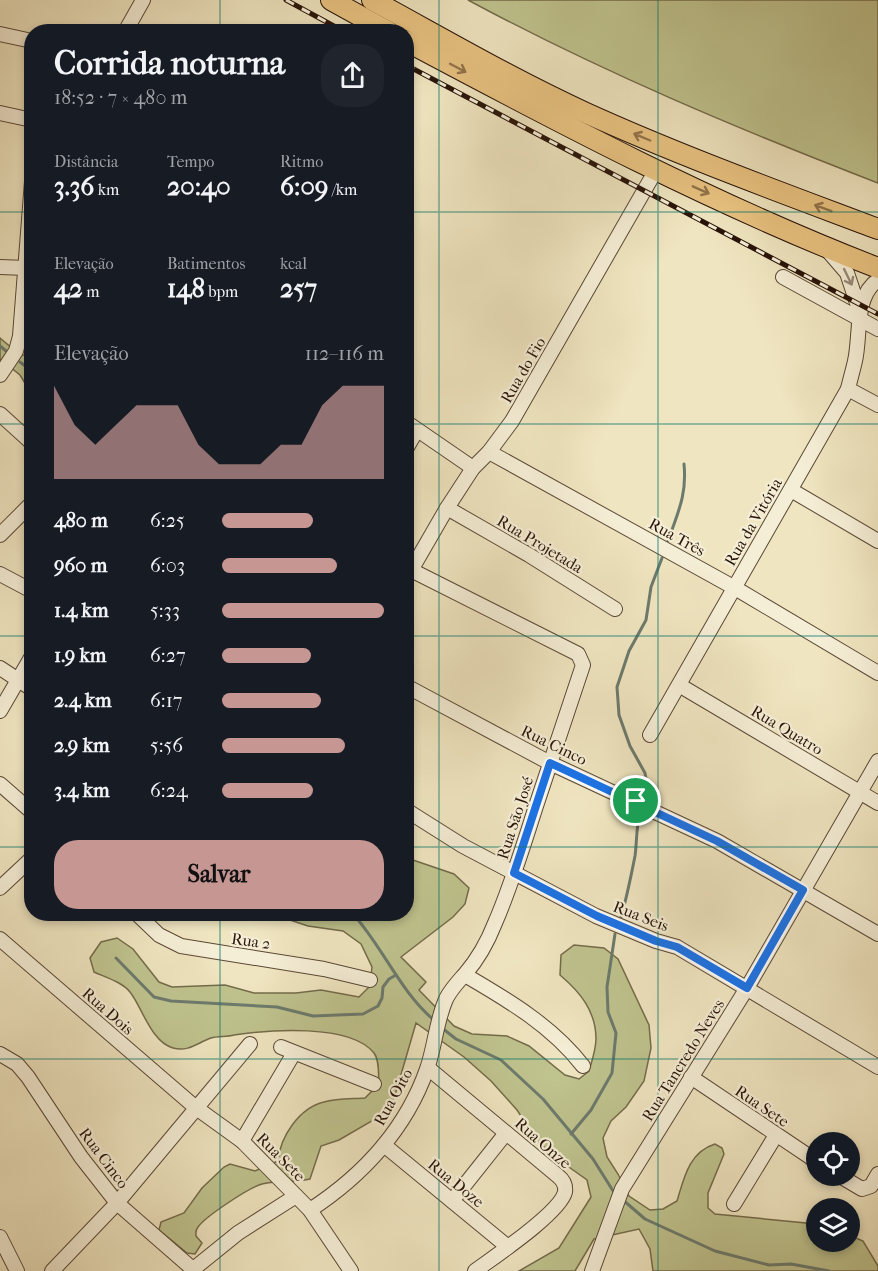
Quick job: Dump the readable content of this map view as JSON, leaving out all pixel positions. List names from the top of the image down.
{
  "streets": {
    "street": [
      "Rua do Fio",
      "Rua da Vitória",
      "Rua Três",
      "Rua Projetada",
      "Rua Quatro",
      "Rua Cinco",
      "Rua São José",
      "Rua Seis",
      "Rua 2",
      "Rua Dois",
      "Rua Tancredo Neves",
      "Rua Oito",
      "Rua Sete",
      "Rua Onze",
      "Rua Doze"
    ]
  },
  "crossings": [
    ["Rua do Fio", "Rua Três"],
    ["Rua do Fio", "Rua Projetada"],
    ["Rua da Vitória", "Rua Três"],
    ["Rua da Vitória", "Rua Quatro"],
    ["Rua Quatro", "Rua Tancredo Neves"],
    ["Rua Cinco", "Rua São José"],
    ["Rua Cinco", "Rua Tancredo Neves"],
    ["Rua Cinco", "Rua Sete"],
    ["Rua São José", "Rua Seis"],
    ["Rua São José", "Rua Oito"],
    ["Rua Seis", "Rua Tancredo Neves"],
    ["Rua Dois", "Rua Sete"],
    ["Rua Tancredo Neves", "Rua Sete"],
    ["Rua Oito", "Rua Onze"],
    ["Rua Oito", "Rua Doze"],
    ["Rua Onze", "Rua Doze"]
  ],
  "page": {
    "heading": ["Corrida noturna", "18:52 · 7 × 480 m"],
    "stats": [
      ["Distância", "3.36 km"],
      ["Tempo", "20:40"],
      ["Ritmo", "6:09 /km"],
      ["Elevação", "42 m"],
      ["Batimentos", "148 bpm"],
      ["kcal", "257"]
    ],
    "chart": ["Elevação", "112–116 m"],
    "list": [
      {
        "name": "480 m",
        "note": "6:25"
      },
      {
        "name": "960 m",
        "note": "6:03"
      },
      {
        "name": "1.4 km",
        "note": "5:33"
      },
      {
        "name": "1.9 km",
        "note": "6:27"
      },
      {
        "name": "2.4 km",
        "note": "6:17"
      },
      {
        "name": "2.9 km",
        "note": "5:56"
      },
      {
        "name": "3.4 km",
        "note": "6:24"
      }
    ],
    "buttons": "Salvar"
  }
}
